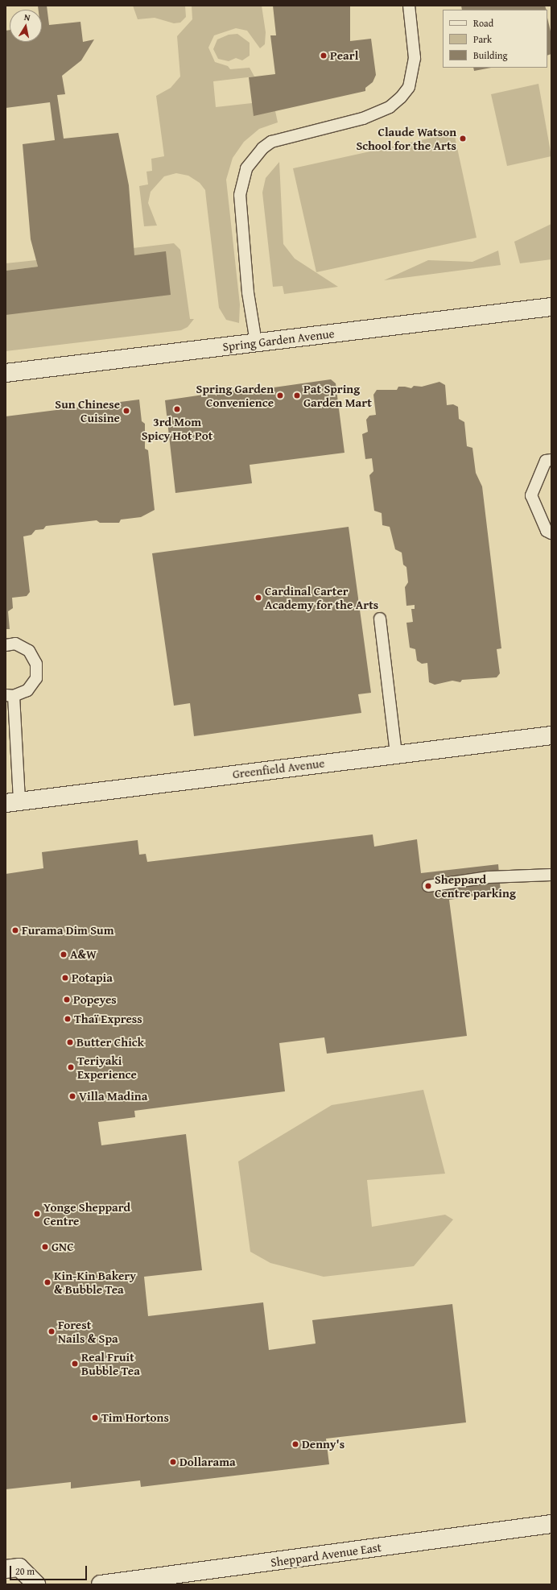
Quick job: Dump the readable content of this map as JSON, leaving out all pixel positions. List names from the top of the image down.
{
  "streets": {
    "street": ["Spring Garden Avenue", "Greenfield Avenue", "Sheppard Avenue East"]
  },
  "places": [
    "Pearl",
    "Claude Watson School for the Arts",
    "Spring Garden Convenience",
    "Pat Spring Garden Mart",
    "3rd Mom Spicy Hot Pot",
    "Sun Chinese Cuisine",
    "Cardinal Carter Academy for the Arts",
    "Sheppard Centre parking",
    "Furama Dim Sum",
    "A&W",
    "Potapia",
    "Popeyes",
    "Thaï Express",
    "Butter Chick",
    "Teriyaki Experience",
    "Villa Madina",
    "Yonge Sheppard Centre",
    "GNC",
    "Kin-Kin Bakery & Bubble Tea",
    "Forest Nails & Spa",
    "Real Fruit Bubble Tea",
    "Tim Hortons",
    "Denny's",
    "Dollarama"
  ],
  "legend": ["Road", "Park", "Building"],
  "scale_bar": "20 m",
  "north": "top"
}
